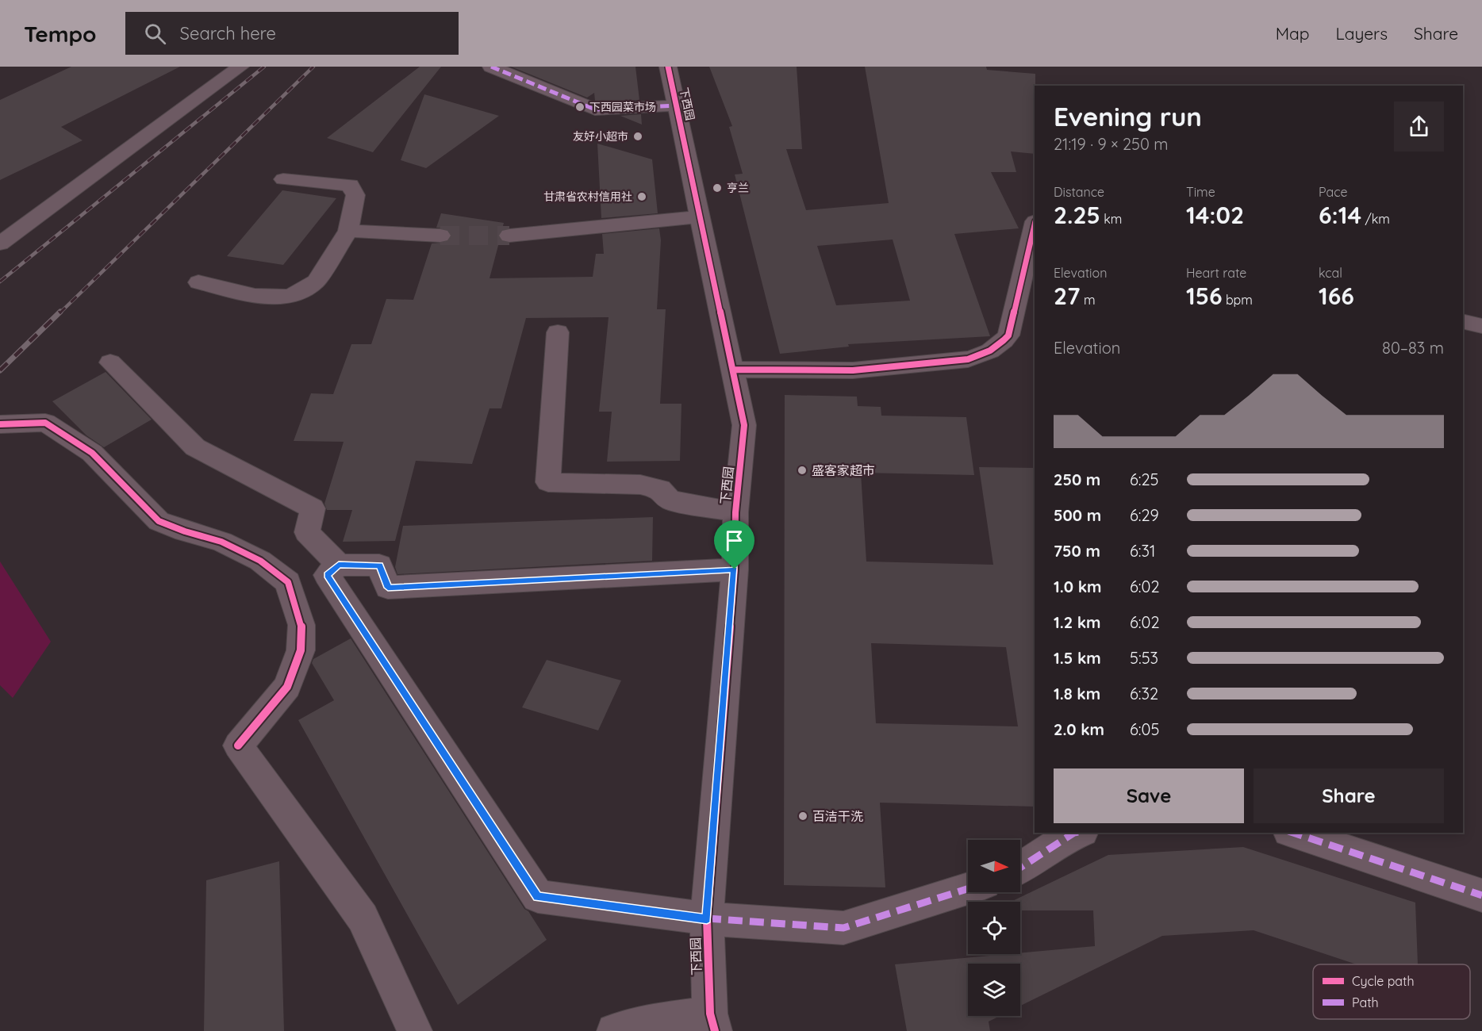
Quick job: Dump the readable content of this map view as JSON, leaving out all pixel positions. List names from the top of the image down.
{
  "streets": {
    "street": ["下西园"]
  },
  "places": [
    "下西园菜市场",
    "友好小超市",
    "亨兰",
    "甘肃省农村信用社",
    "盛客家超市",
    "百洁干洗"
  ],
  "legend": ["Cycle path", "Path"],
  "north": "right",
  "page": {
    "header": "Tempo",
    "search": "Search here",
    "nav": ["Map", "Layers", "Share"],
    "heading": ["Evening run", "21:19 · 9 × 250 m"],
    "stats": [
      ["Distance", "2.25 km"],
      ["Time", "14:02"],
      ["Pace", "6:14 /km"],
      ["Elevation", "27 m"],
      ["Heart rate", "156 bpm"],
      ["kcal", "166"]
    ],
    "chart": ["Elevation", "80–83 m"],
    "list": [
      {
        "name": "250 m",
        "note": "6:25"
      },
      {
        "name": "500 m",
        "note": "6:29"
      },
      {
        "name": "750 m",
        "note": "6:31"
      },
      {
        "name": "1.0 km",
        "note": "6:02"
      },
      {
        "name": "1.2 km",
        "note": "6:02"
      },
      {
        "name": "1.5 km",
        "note": "5:53"
      },
      {
        "name": "1.8 km",
        "note": "6:32"
      },
      {
        "name": "2.0 km",
        "note": "6:05"
      }
    ],
    "buttons": ["Save", "Share"]
  }
}
